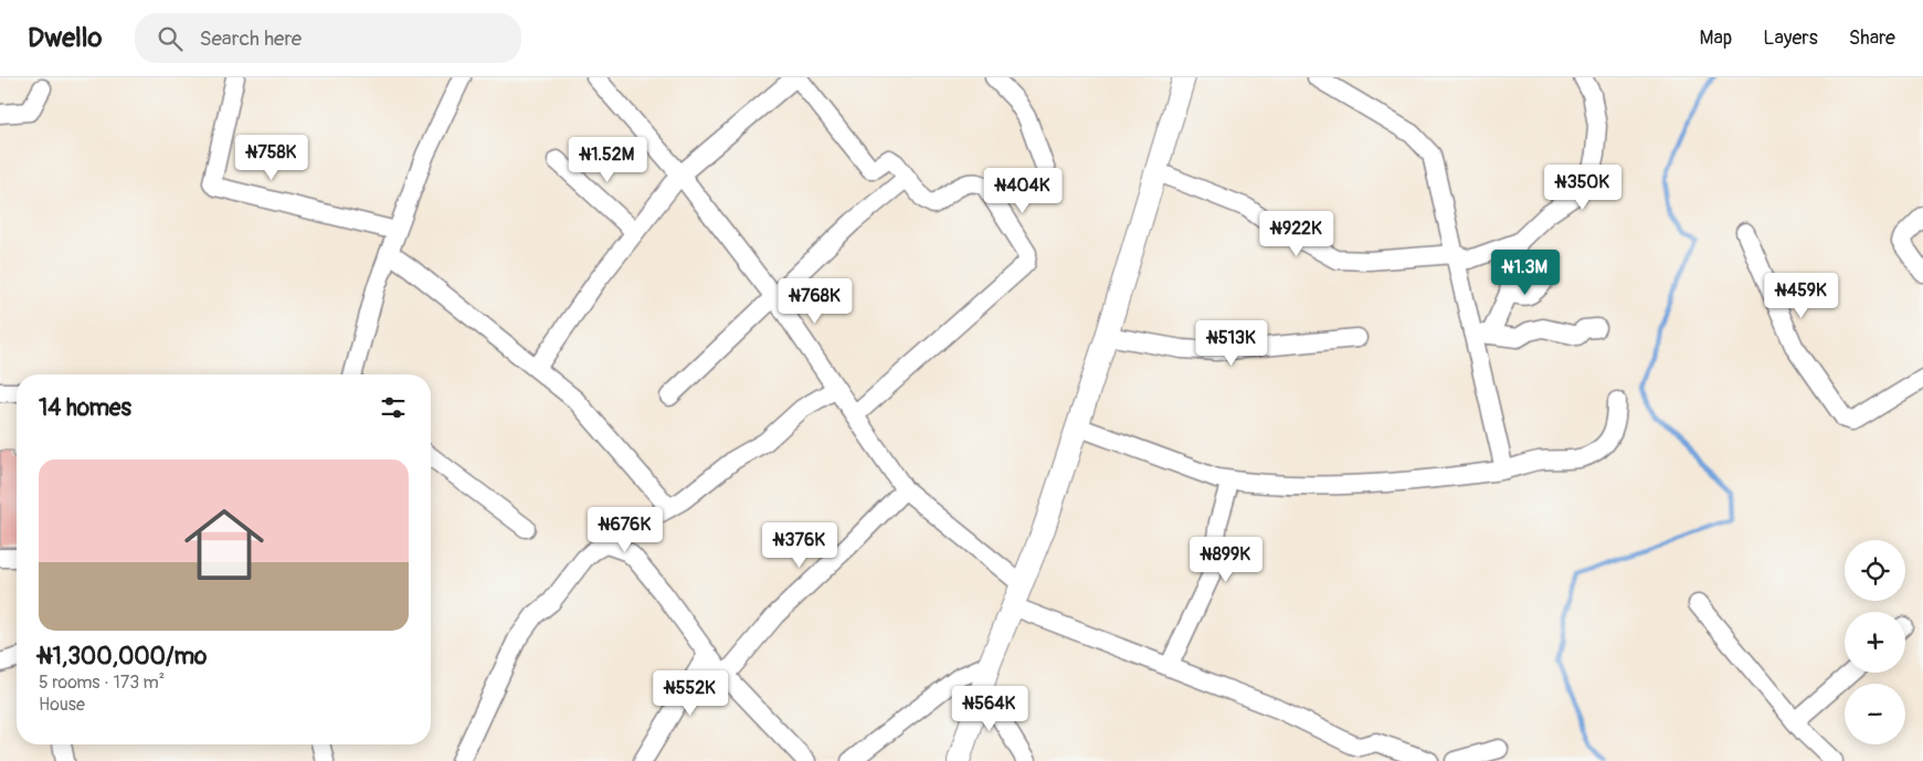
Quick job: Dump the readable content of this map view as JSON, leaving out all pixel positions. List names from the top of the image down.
{
  "page": {
    "header": "Dwello",
    "search": "Search here",
    "nav": ["Map", "Layers", "Share"],
    "price": [
      "₦758K",
      "₦1.52M",
      "₦350K",
      "₦404K",
      "₦922K",
      "₦1.3M",
      "₦459K",
      "₦768K",
      "₦513K",
      "₦676K",
      "₦376K",
      "₦899K",
      "₦552K",
      "₦564K"
    ],
    "heading": "14 homes",
    "list": [
      {
        "name": "₦1,300,000/mo",
        "note": "5 rooms · 173 m² · House"
      }
    ],
    "map_buttons": ["+", "−"]
  }
}
